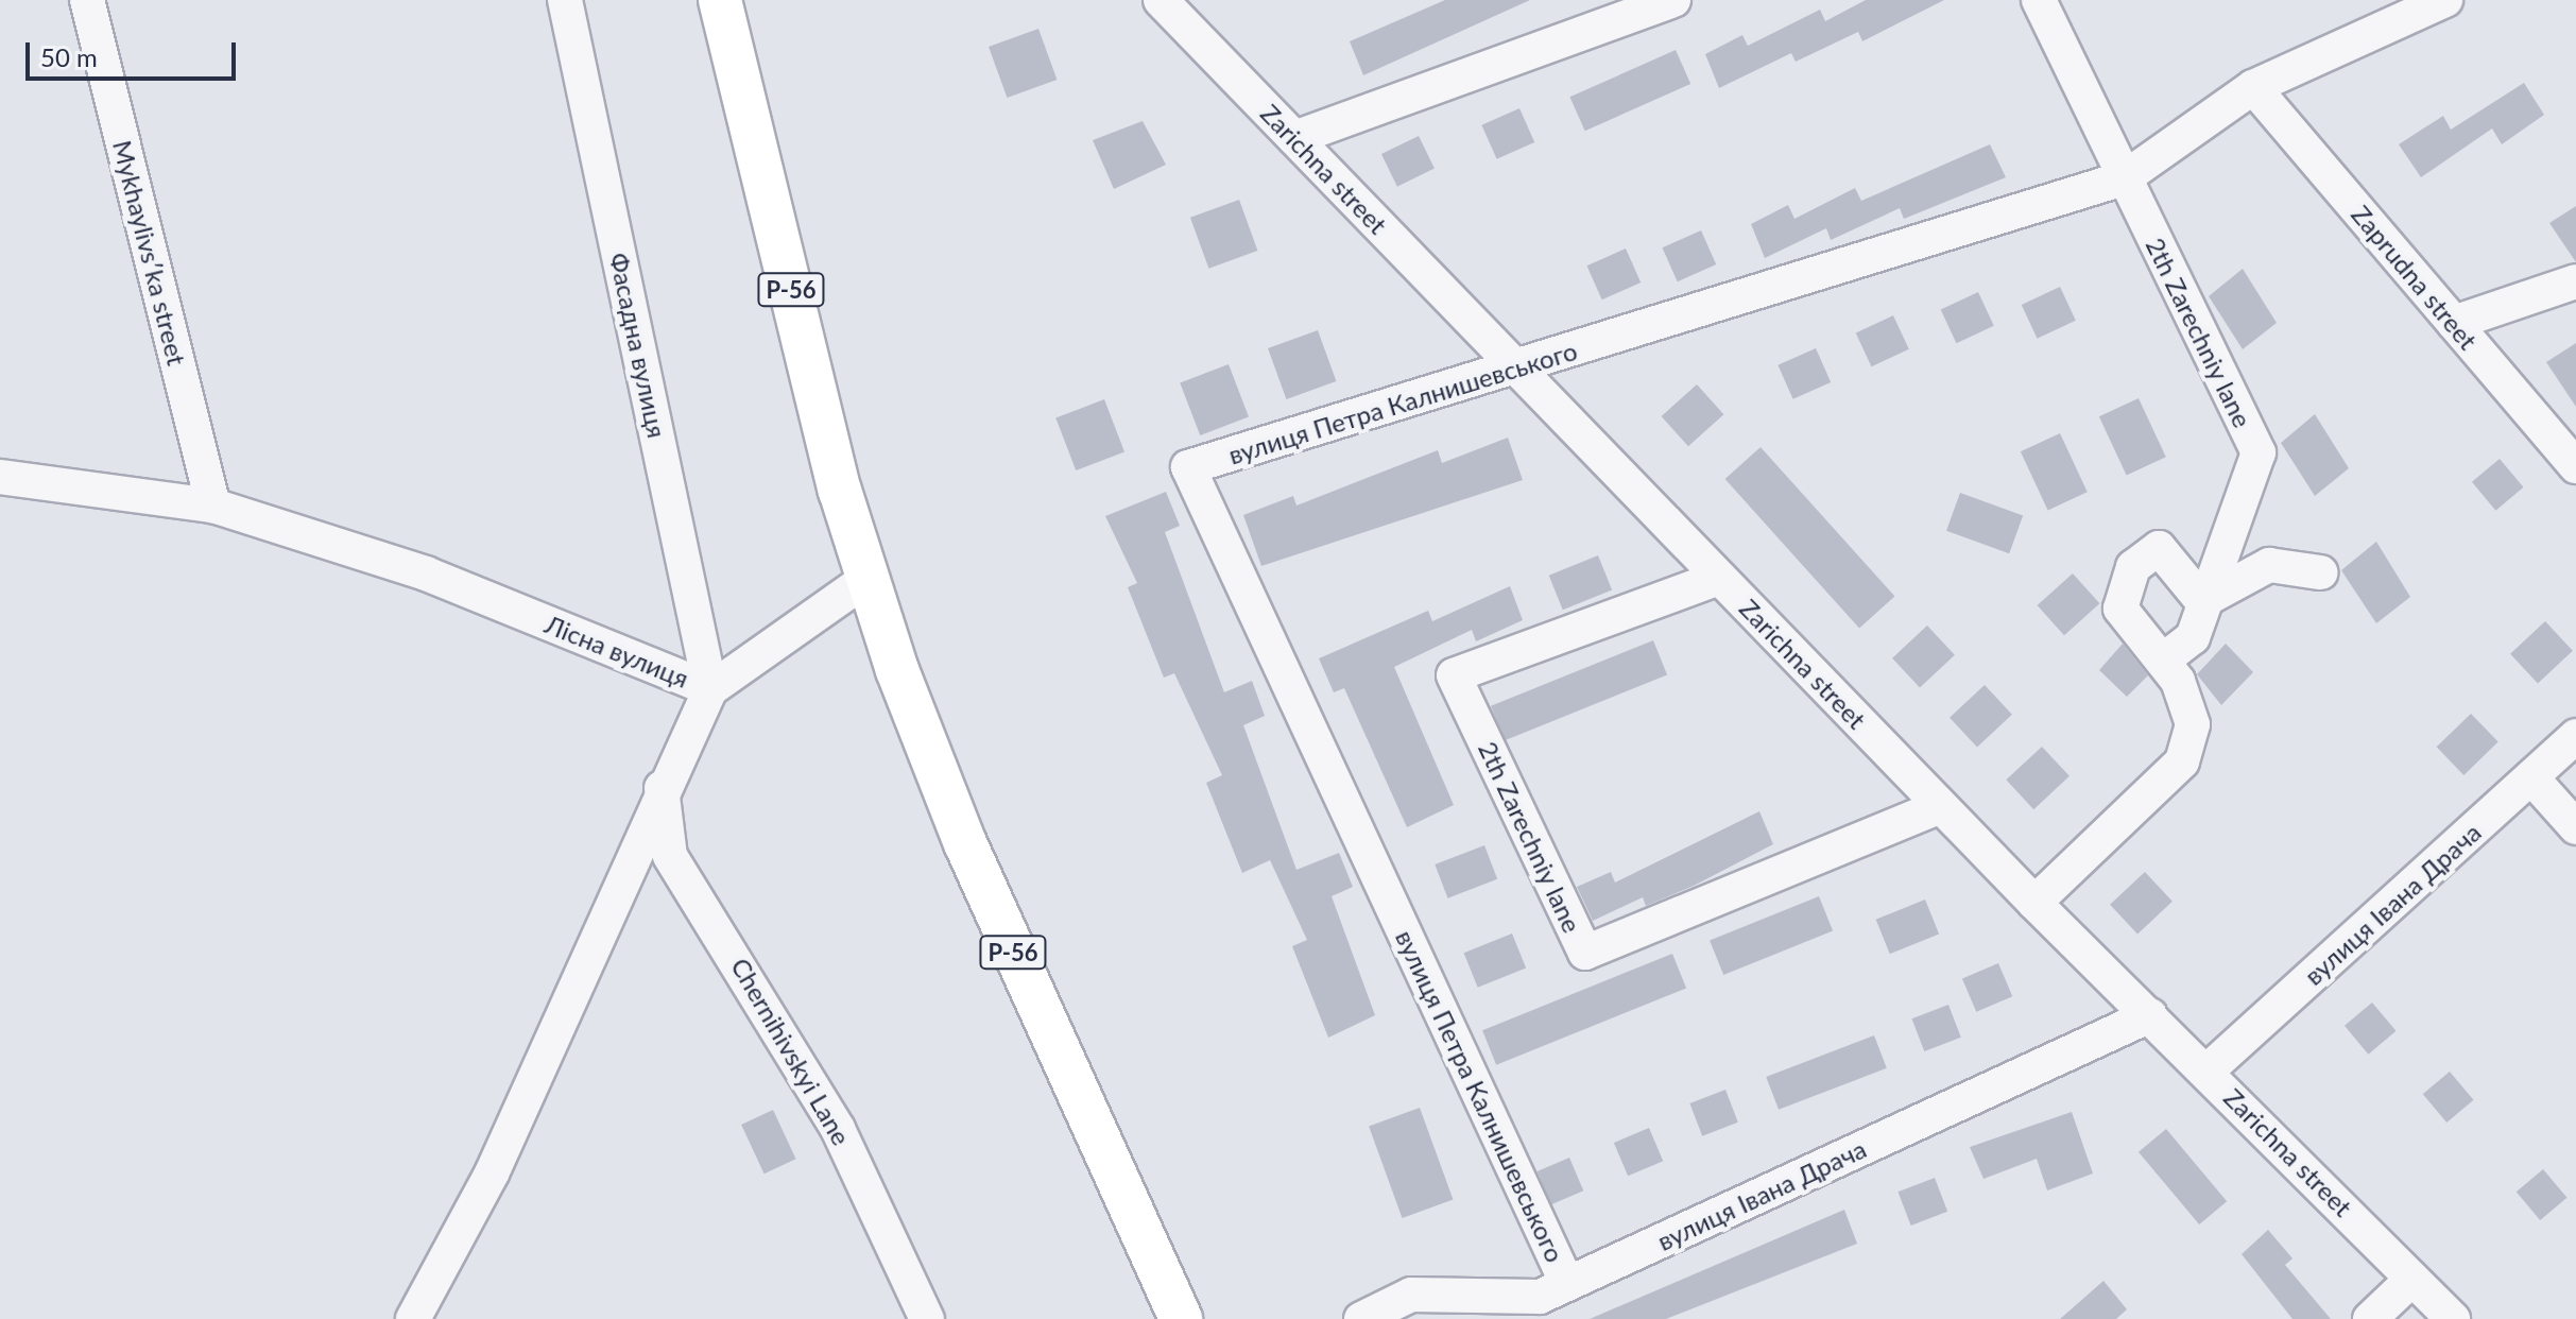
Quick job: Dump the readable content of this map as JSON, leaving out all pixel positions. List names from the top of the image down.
{
  "streets": {
    "main road": ["Р-56"],
    "street": [
      "Zarichna street",
      "Mykhaylivsʹka street",
      "Zaprudna street",
      "2th Zarechniy lane",
      "Фасадна вулиця",
      "вулиця Петра Калнишевського",
      "Лісна вулиця",
      "вулиця Івана Драча",
      "Chernihivskyi Lane"
    ]
  },
  "crossings": [
    ["Zarichna street", "2th Zarechniy lane"],
    ["Zarichna street", "вулиця Петра Калнишевського"],
    ["Zarichna street", "вулиця Івана Драча"],
    ["Mykhaylivsʹka street", "Лісна вулиця"],
    ["Zaprudna street", "вулиця Петра Калнишевського"],
    ["2th Zarechniy lane", "вулиця Петра Калнишевського"],
    ["Фасадна вулиця", "Лісна вулиця"],
    ["вулиця Петра Калнишевського", "вулиця Івана Драча"],
    ["Лісна вулиця", "Chernihivskyi Lane"]
  ],
  "scale_bar": "50 m"
}
